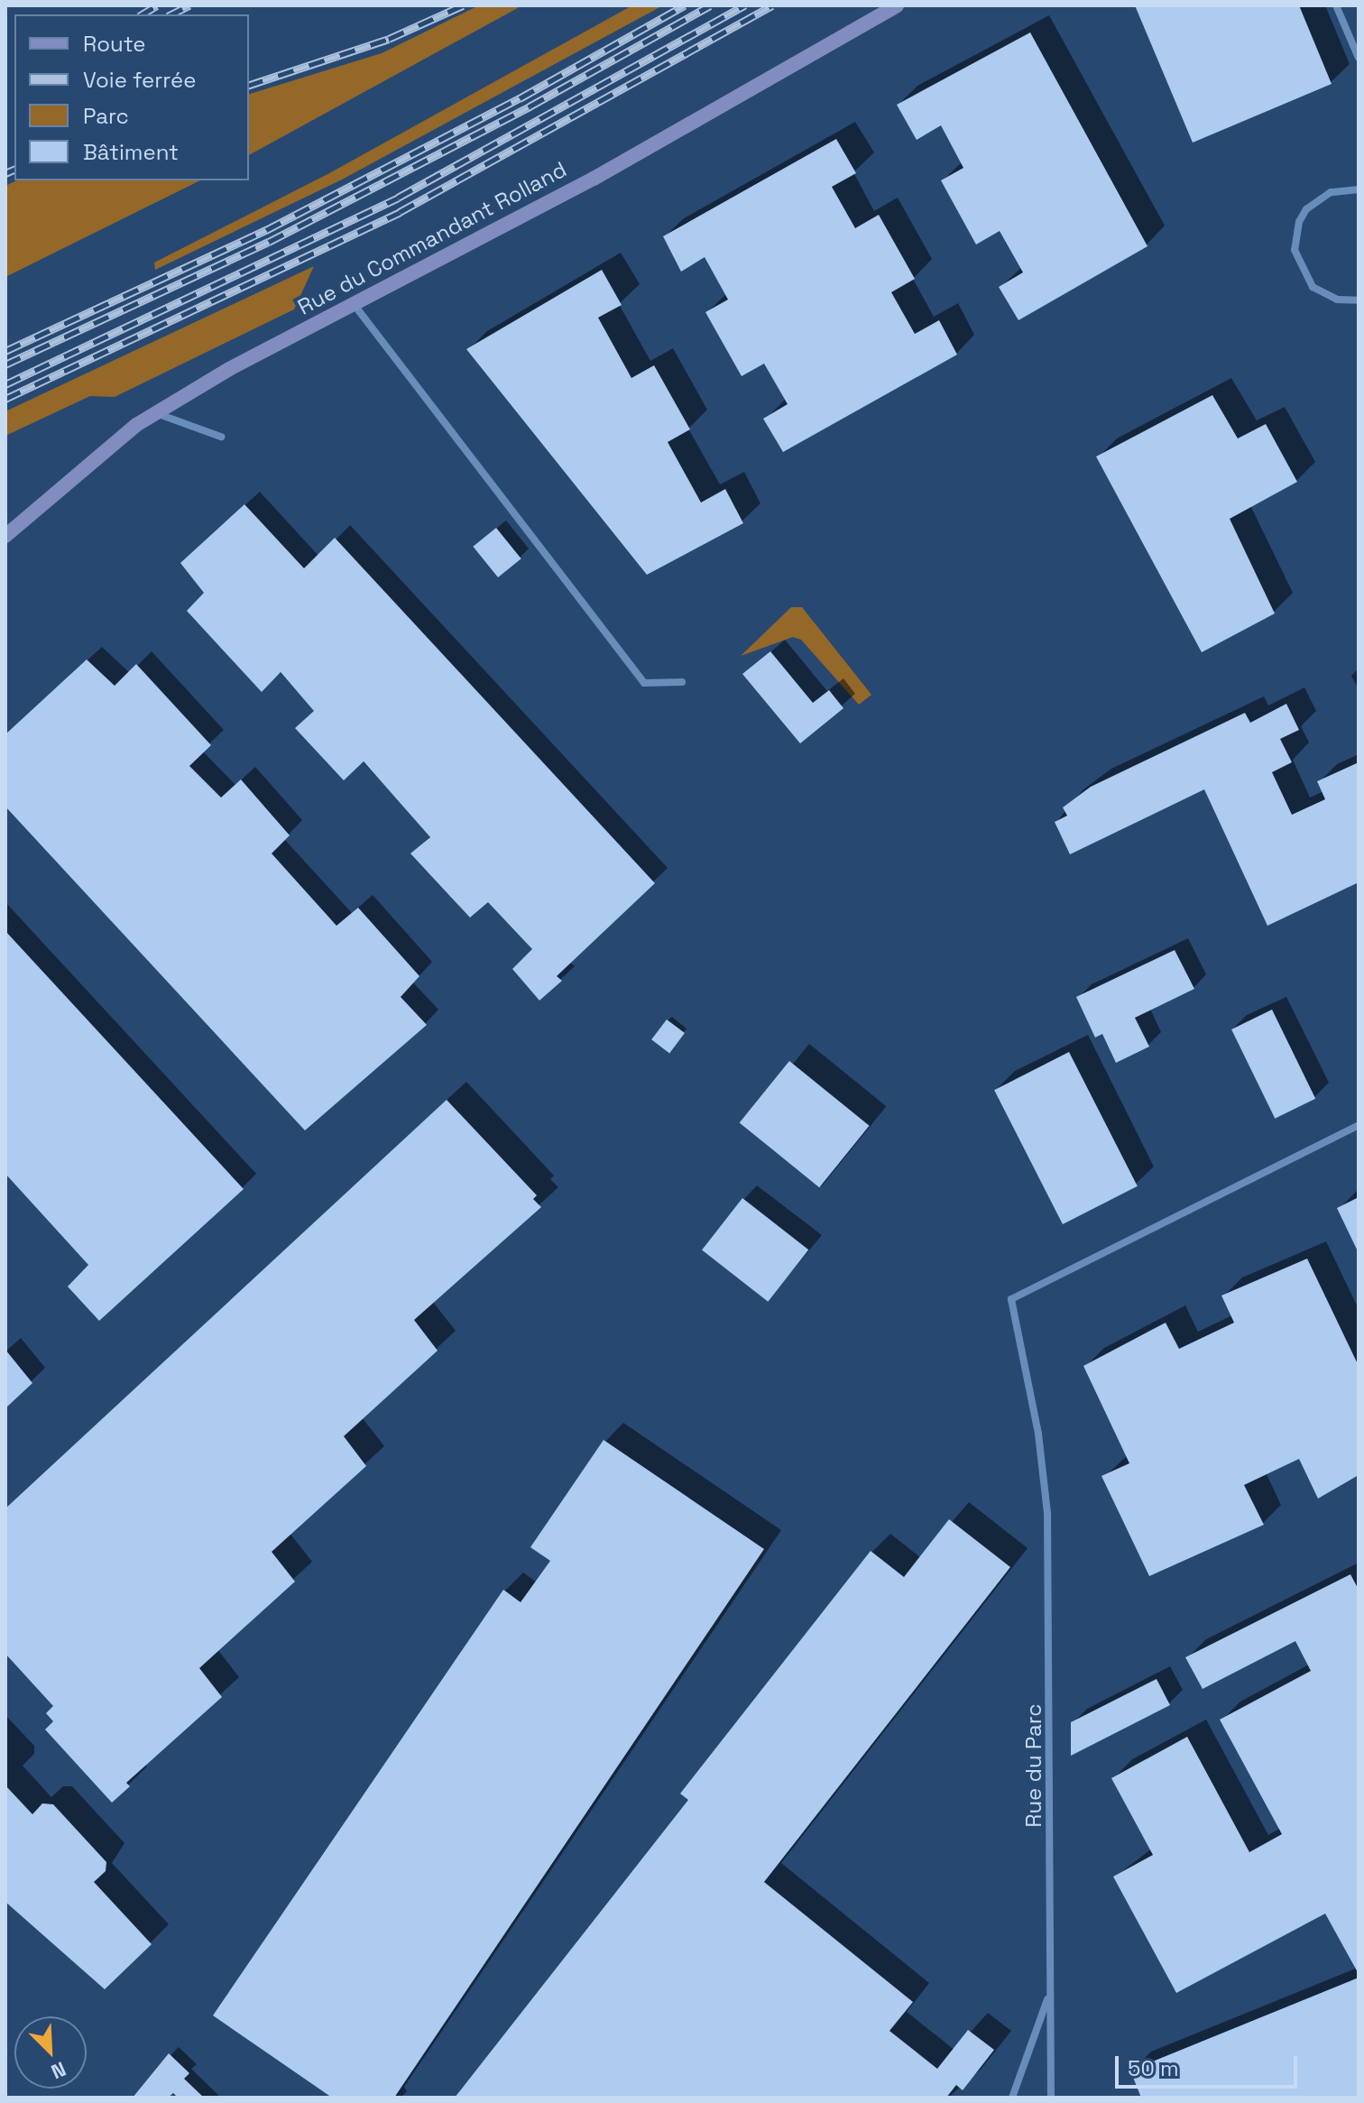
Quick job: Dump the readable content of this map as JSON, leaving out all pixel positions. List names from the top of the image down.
{
  "streets": {
    "street": ["Rue du Commandant Rolland", "Rue du Parc"]
  },
  "legend": [
    "Route",
    "Voie ferrée",
    "Parc",
    "Bâtiment"
  ],
  "scale_bar": "50 m",
  "north": "bottom right"
}
